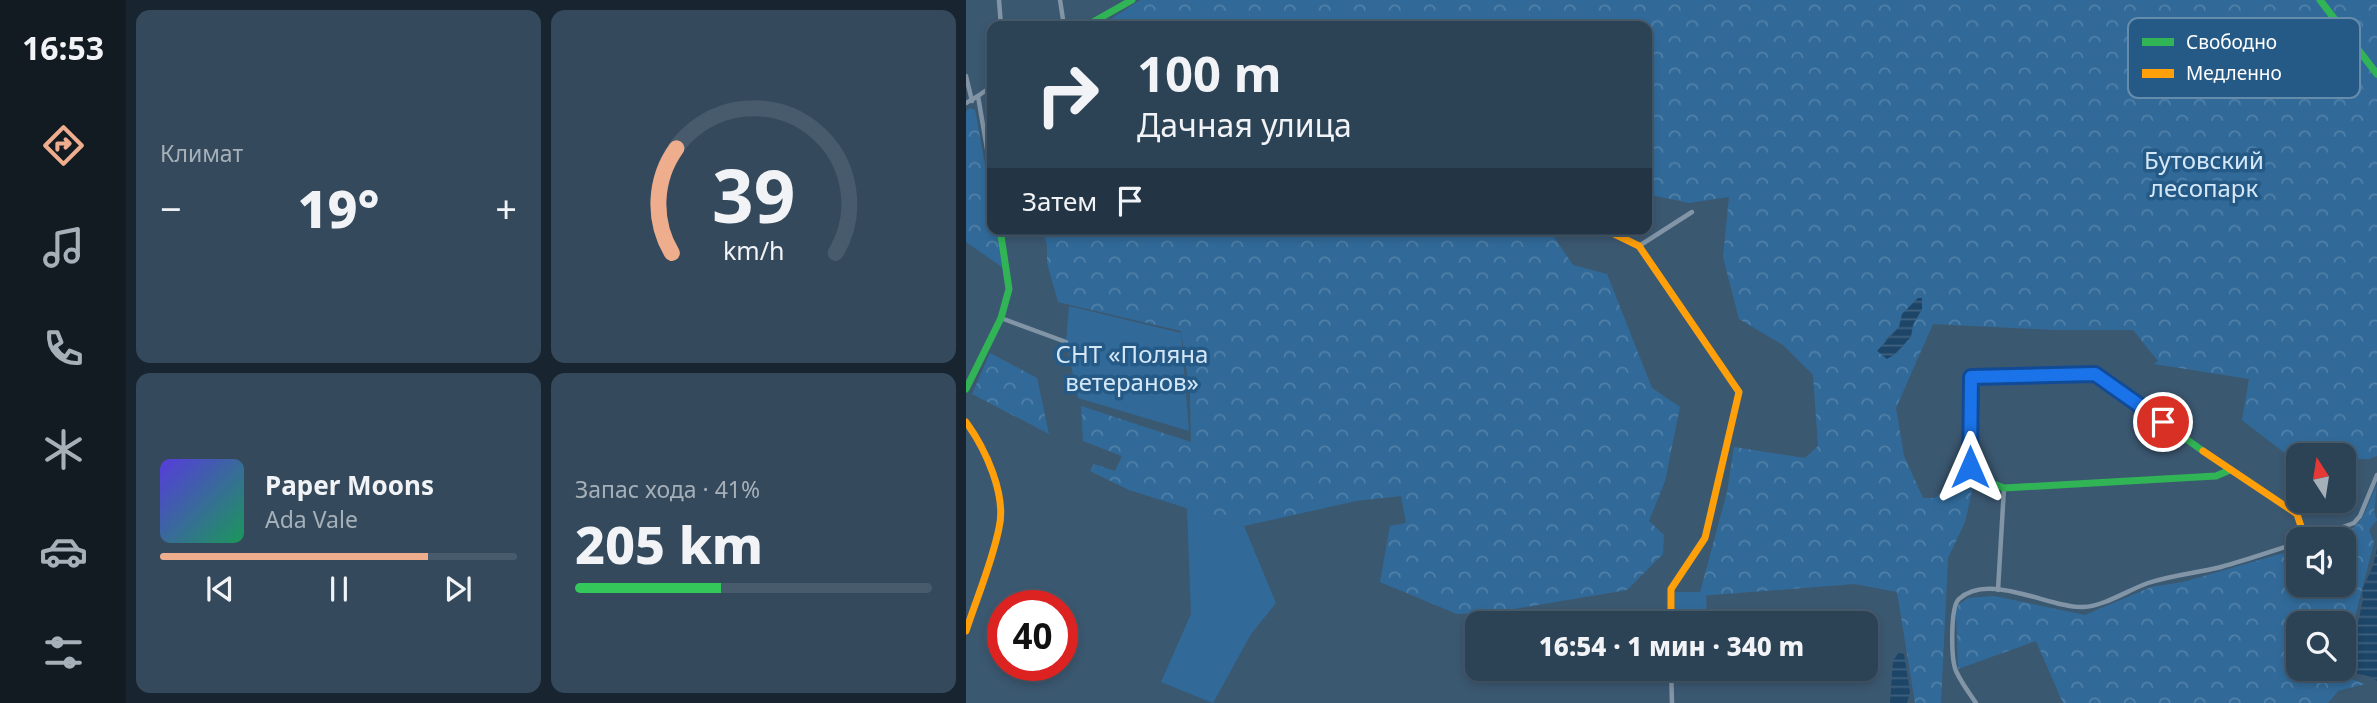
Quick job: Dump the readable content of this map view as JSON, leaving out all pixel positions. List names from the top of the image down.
{
  "parks": ["Бутовский лесопарк", "СНТ «Поляна ветеранов»"],
  "legend": ["Свободно", "Медленно"],
  "north": "top",
  "page": {
    "tabs": "16:53",
    "tile": [
      "Климат",
      ["Запас хода · 41%", "205 km"]
    ],
    "turn": ["100 m", "Дачная улица"],
    "then": "Затем",
    "heat": ["−", "19°", "+"],
    "song": ["Paper Moons", "Ada Vale"],
    "limit": "40",
    "trip": "16:54 · 1 мин · 340 m",
    "gauge": ["39", "km/h"]
  }
}
